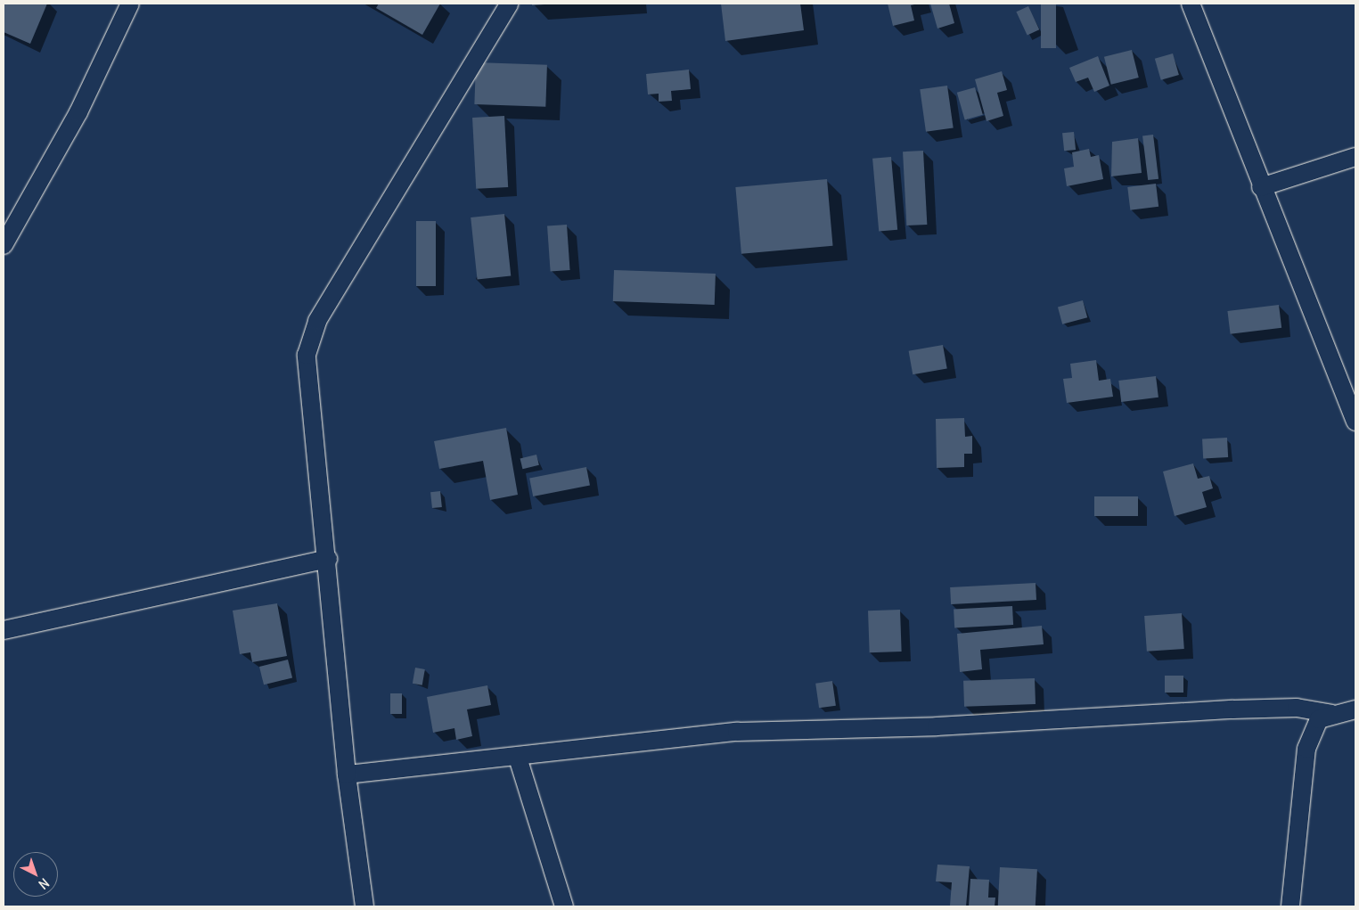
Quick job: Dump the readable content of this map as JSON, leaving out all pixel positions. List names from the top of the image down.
{
  "north": "bottom right"
}
